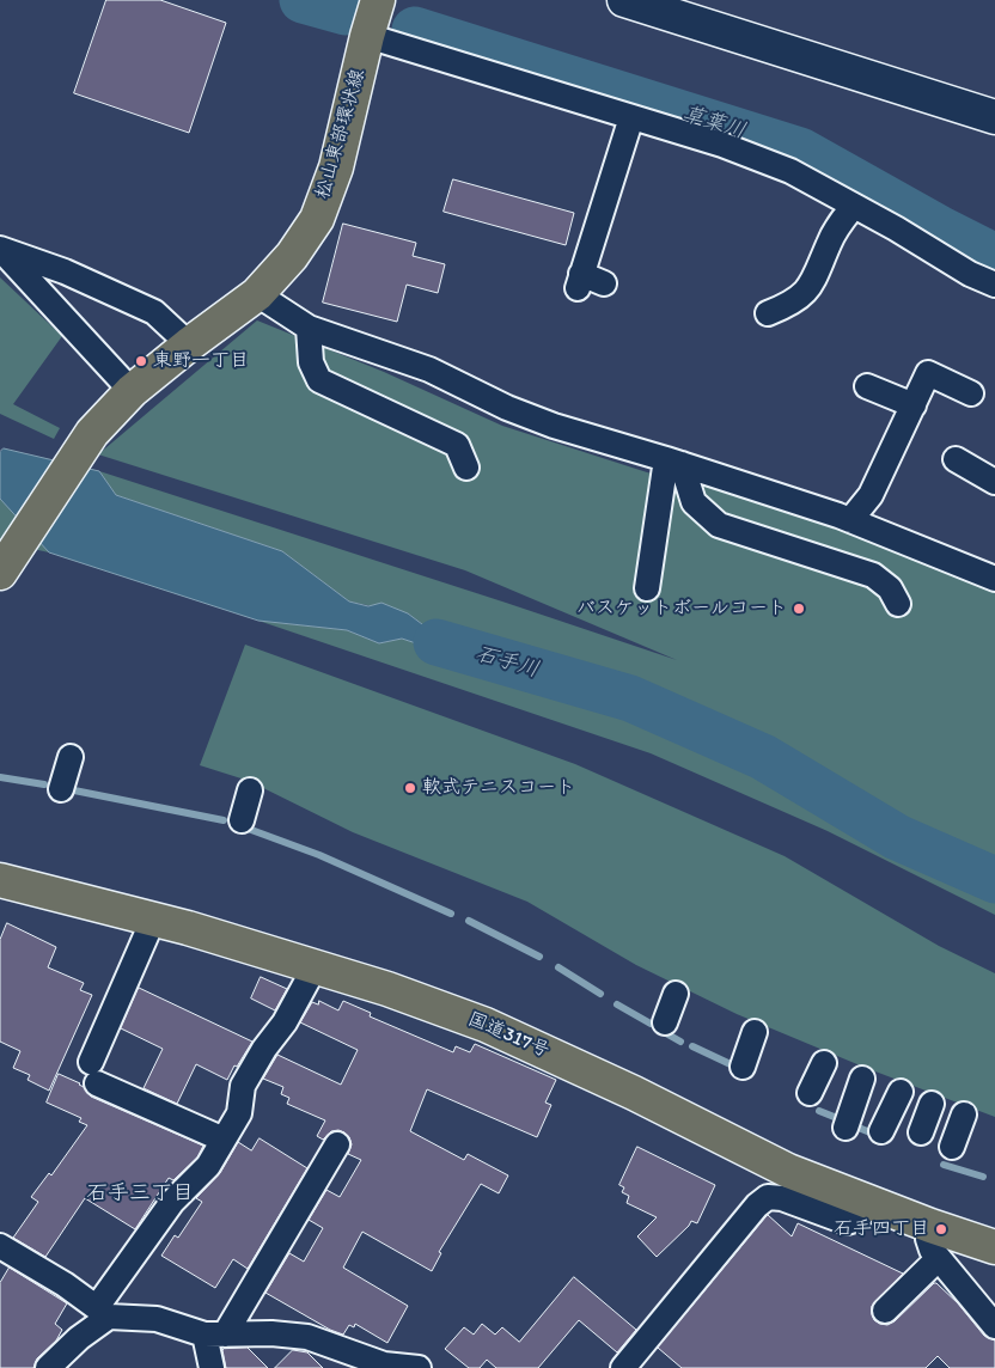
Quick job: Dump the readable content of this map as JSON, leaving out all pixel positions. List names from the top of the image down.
{
  "streets": {
    "main road": ["松山東部環状線", "国道317号"]
  },
  "districts": ["石手三丁目"],
  "water": ["草葉川", "石手川"],
  "places": [
    "東野一丁目",
    "バスケットボールコート",
    "軟式テニスコート",
    "石手四丁目"
  ]
}
